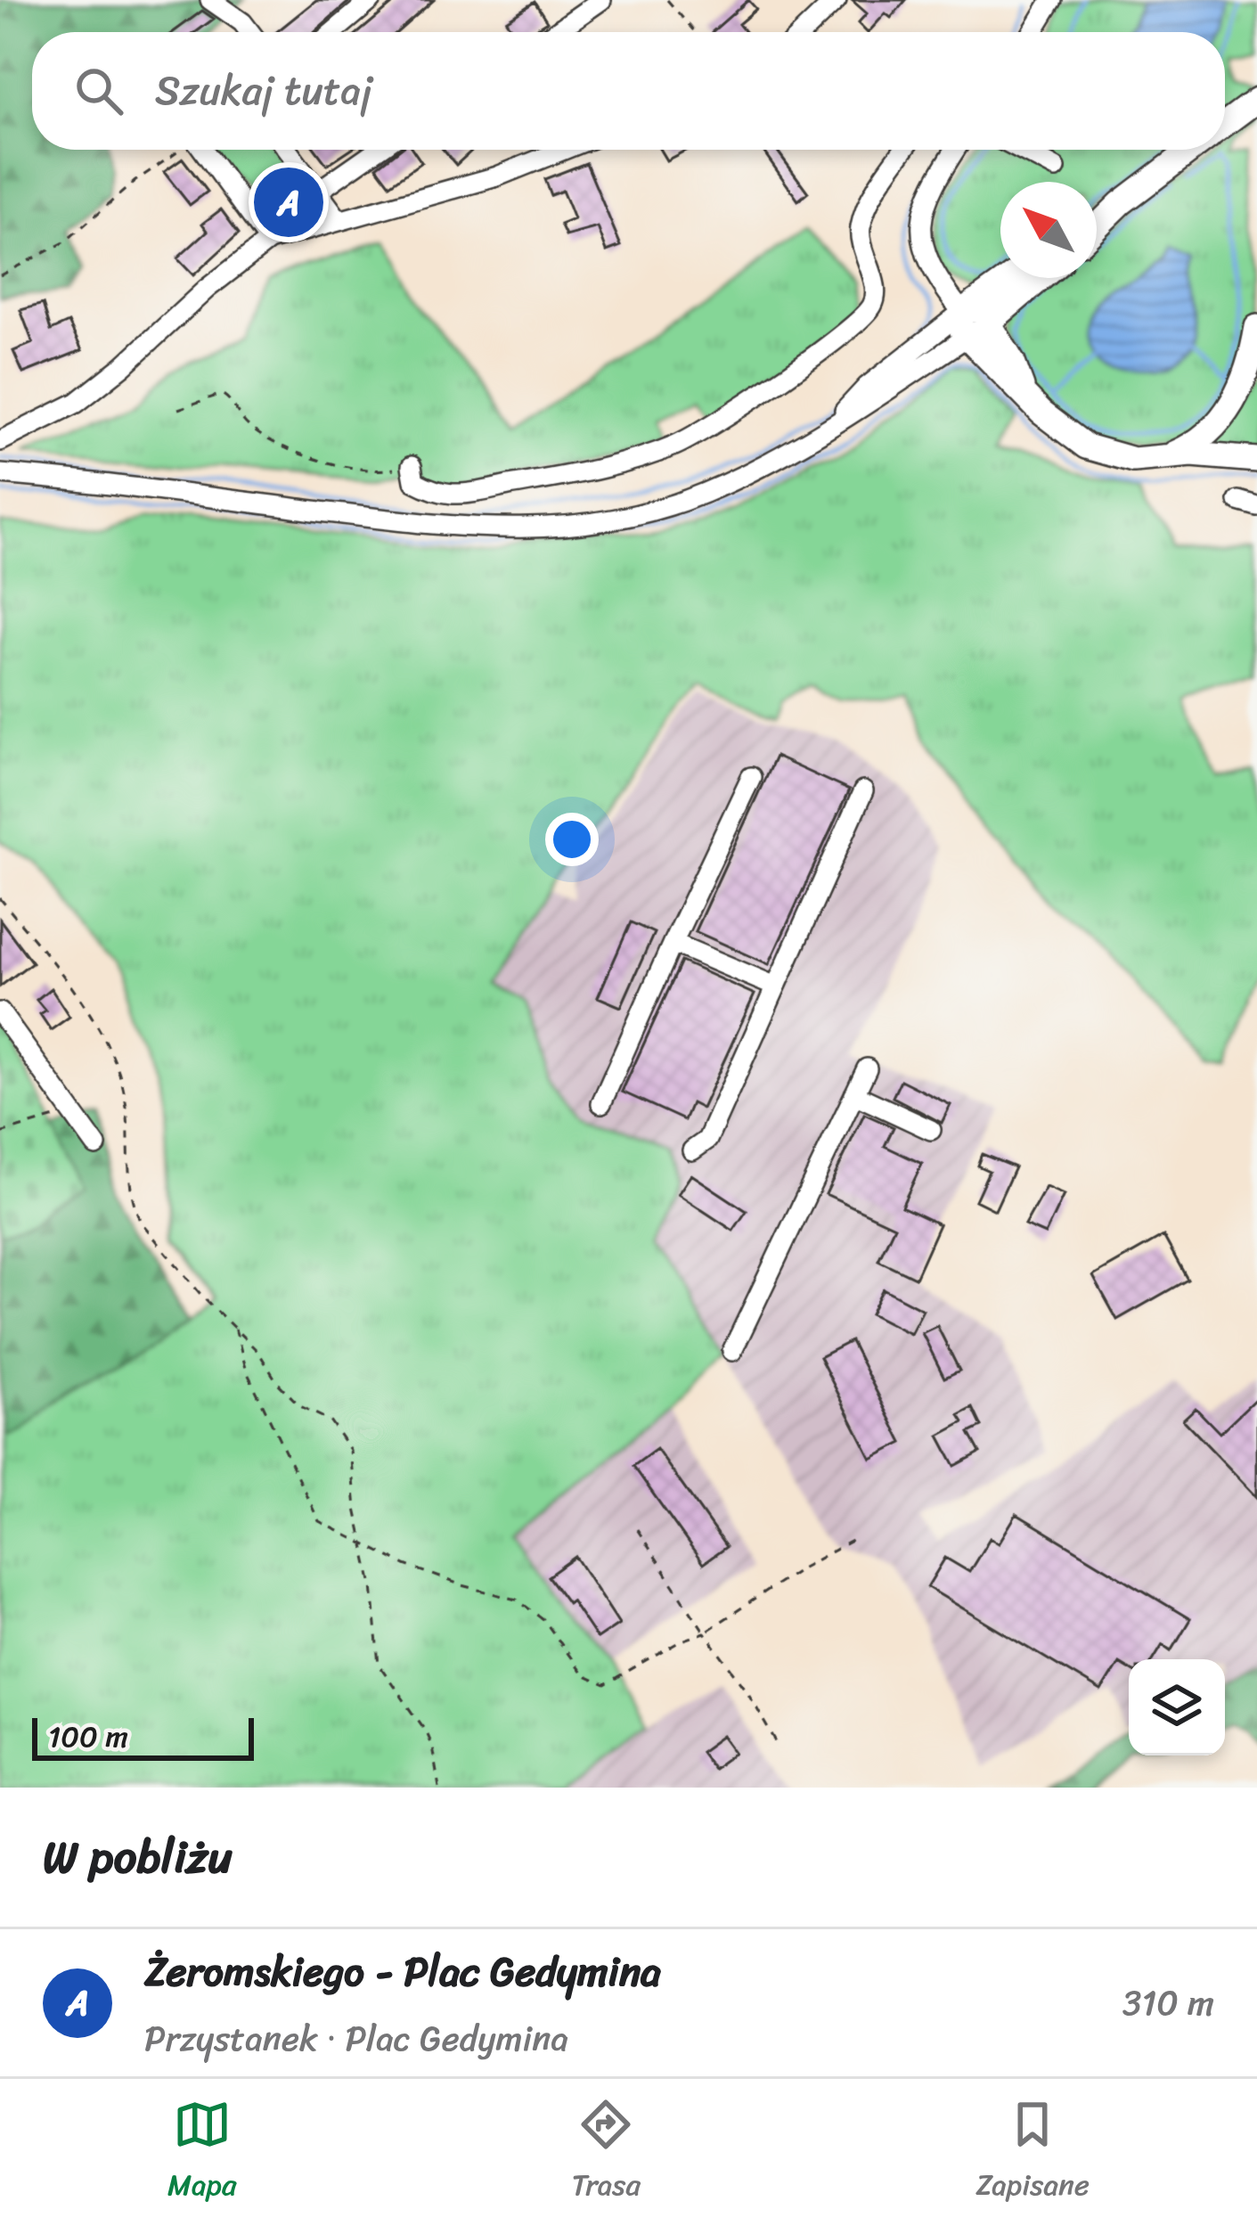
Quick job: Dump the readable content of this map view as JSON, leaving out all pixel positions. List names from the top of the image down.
{
  "scale_bar": "100 m",
  "north": "top left",
  "page": {
    "search": "Szukaj tutaj",
    "pins": "A",
    "scale": "100 m",
    "heading": "W pobliżu",
    "list": [
      {
        "mark": "A",
        "name": "Żeromskiego - Plac Gedymina",
        "note": "Przystanek · Plac Gedymina",
        "value": "310 m"
      }
    ],
    "nav": ["Mapa", "Trasa", "Zapisane"]
  }
}
